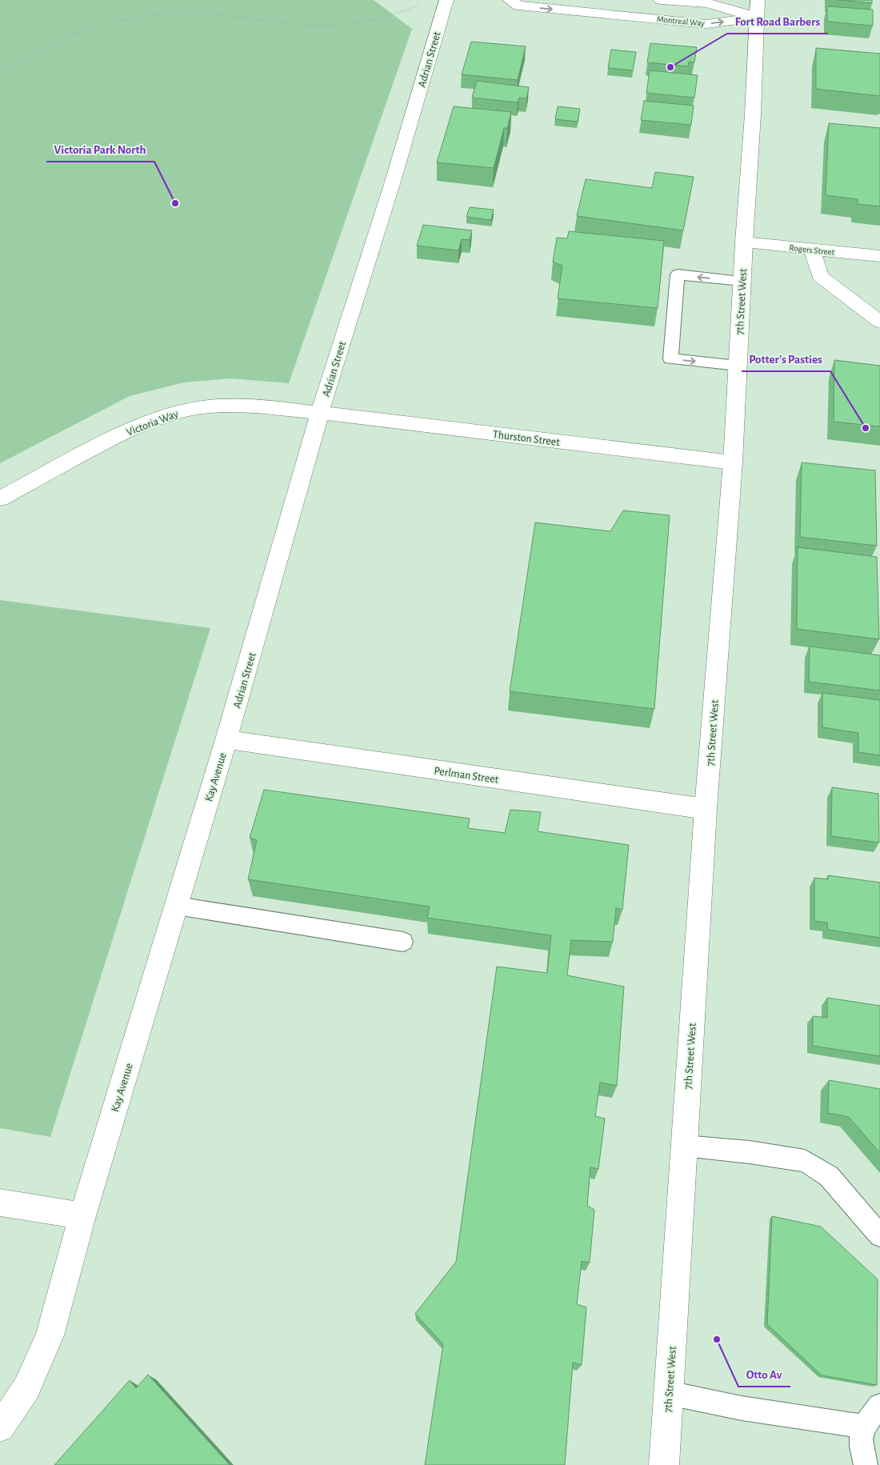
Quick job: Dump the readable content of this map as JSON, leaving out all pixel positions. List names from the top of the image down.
{
  "streets": {
    "street": [
      "Montreal Way",
      "Adrian Street",
      "Rogers Street",
      "7th Street West",
      "Victoria Way",
      "Thurston Street",
      "Perlman Street",
      "Kay Avenue"
    ]
  },
  "crossings": [
    ["Montreal Way", "7th Street West"],
    ["Adrian Street", "Victoria Way"],
    ["Adrian Street", "Thurston Street"],
    ["Adrian Street", "Perlman Street"],
    ["Adrian Street", "Kay Avenue"],
    ["Rogers Street", "7th Street West"],
    ["7th Street West", "Thurston Street"],
    ["7th Street West", "Perlman Street"],
    ["Victoria Way", "Thurston Street"],
    ["Perlman Street", "Kay Avenue"]
  ],
  "places": [
    "Fort Road Barbers",
    "Victoria Park North",
    "Potter's Pasties",
    "Otto Av"
  ]
}
